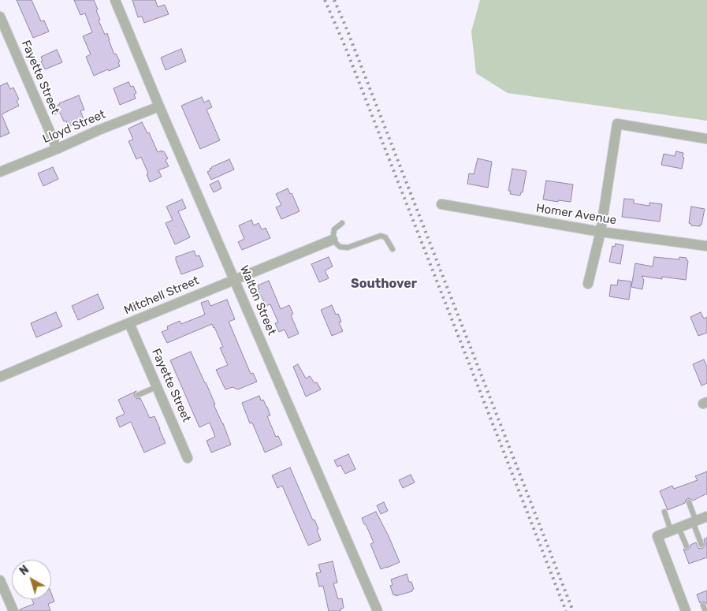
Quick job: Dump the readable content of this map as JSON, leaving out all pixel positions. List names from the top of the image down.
{
  "streets": {
    "street": [
      "Fayette Street",
      "Lloyd Street",
      "Homer Avenue",
      "Mitchell Street",
      "Walton Street"
    ]
  },
  "crossings": [
    ["Fayette Street", "Lloyd Street"],
    ["Fayette Street", "Mitchell Street"],
    ["Lloyd Street", "Walton Street"],
    ["Mitchell Street", "Walton Street"]
  ],
  "districts": ["Southover"],
  "north": "top left"
}
